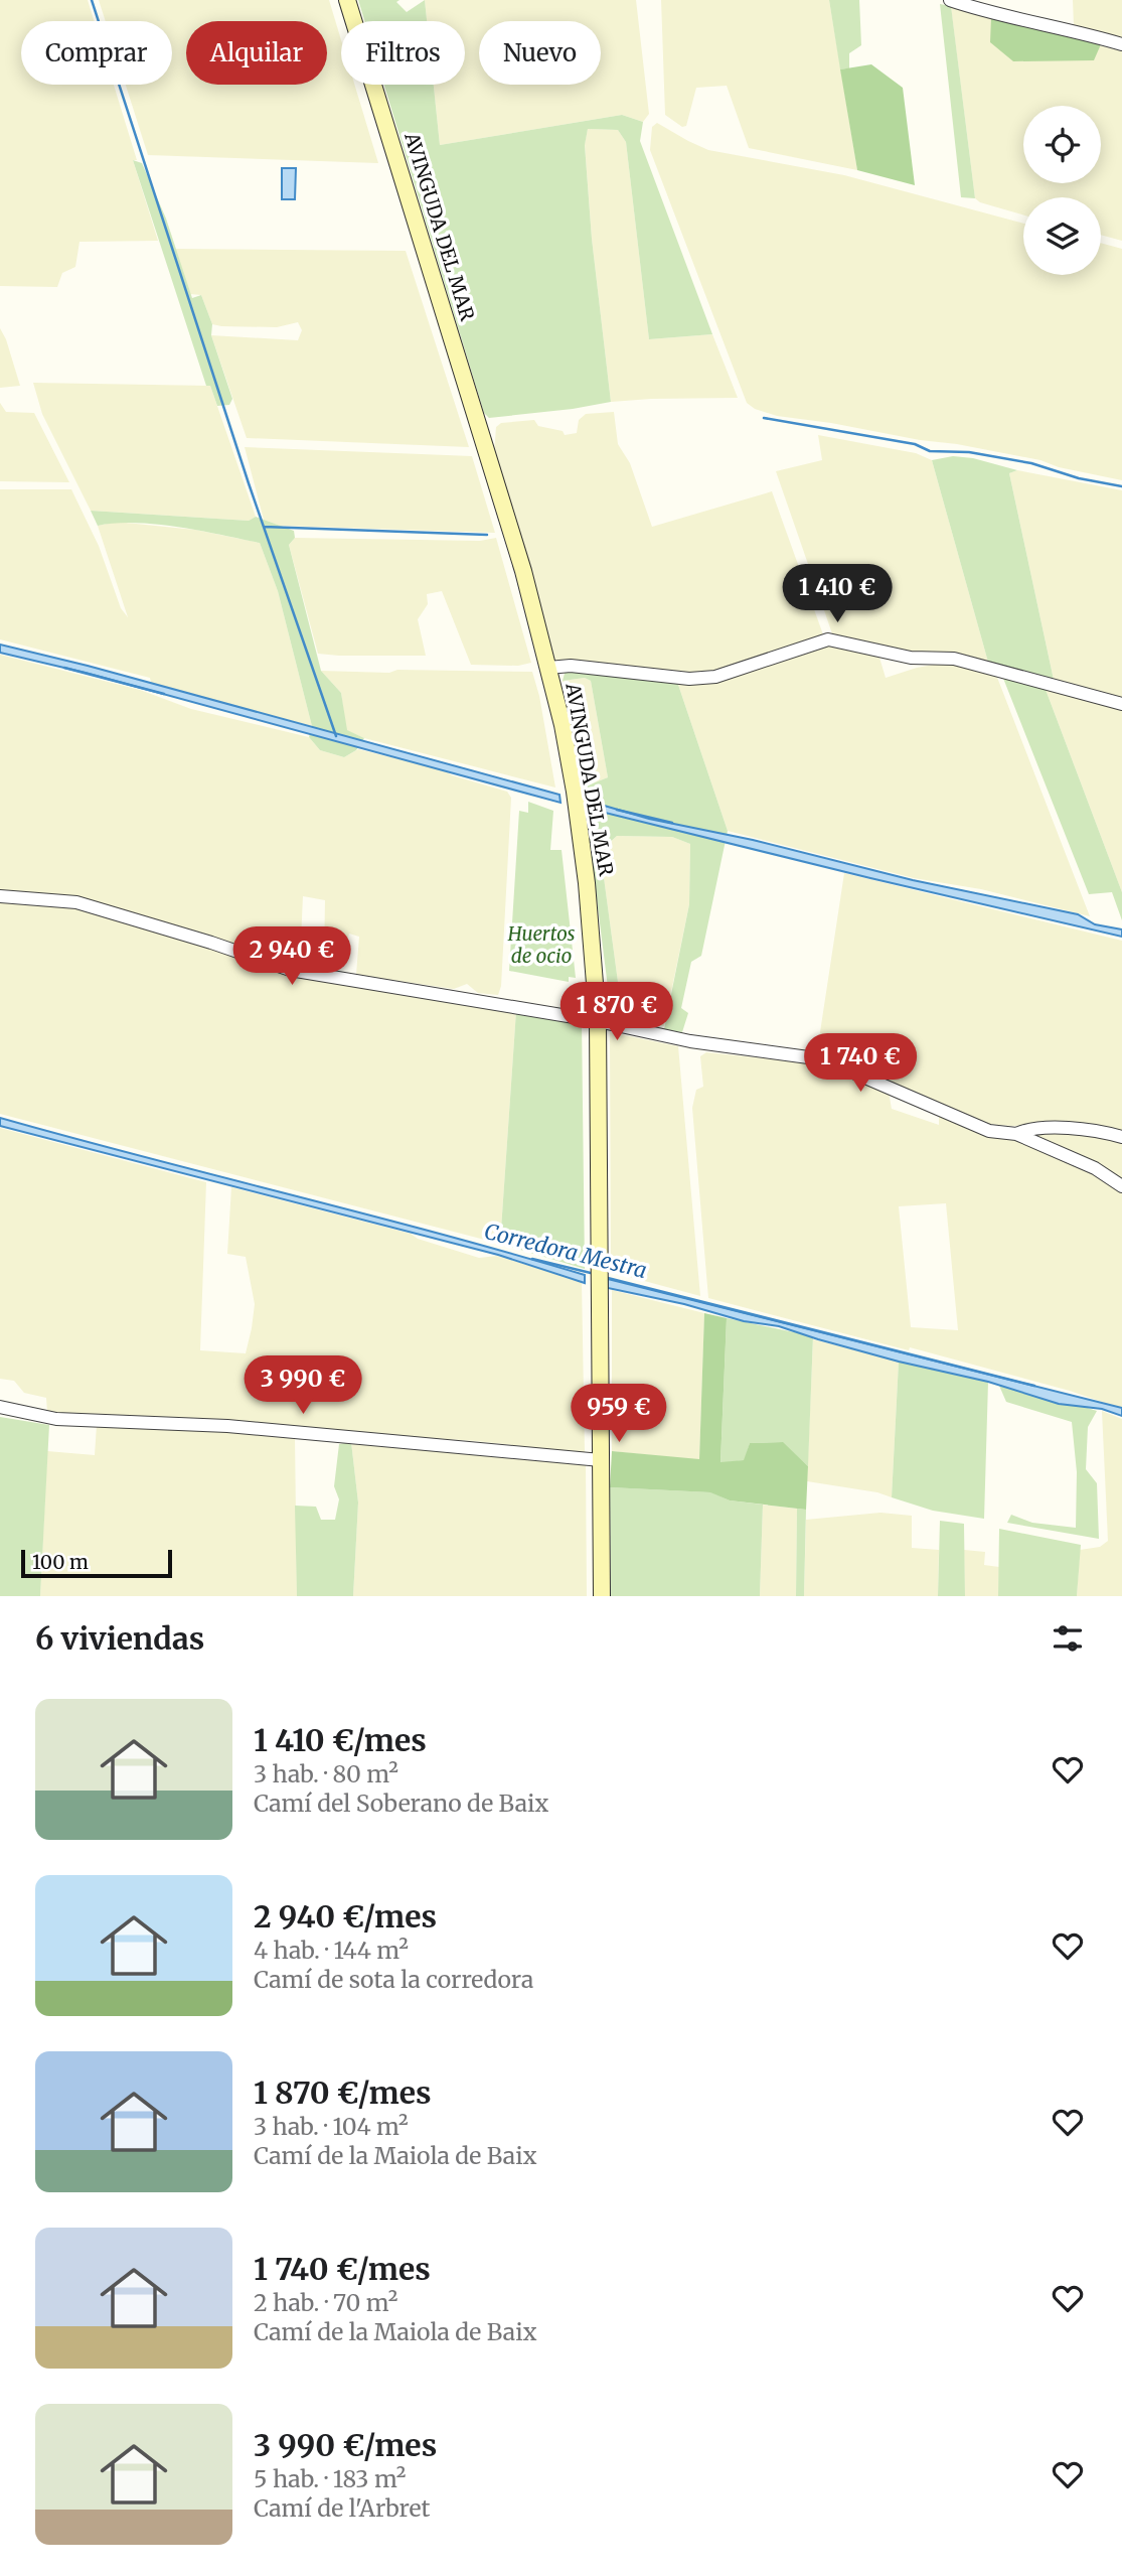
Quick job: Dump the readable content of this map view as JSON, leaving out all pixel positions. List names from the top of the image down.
{
  "streets": {
    "street": ["AVINGUDA DEL MAR"]
  },
  "water": ["Corredora Mestra"],
  "parks": ["Huertos de ocio"],
  "scale_bar": "100 m",
  "page": {
    "chip": [
      "Comprar",
      "Alquilar",
      "Filtros",
      "Nuevo"
    ],
    "price": [
      "1 410 €",
      "2 940 €",
      "1 870 €",
      "1 740 €",
      "3 990 €",
      "959 €"
    ],
    "scale": "100 m",
    "heading": "6 viviendas",
    "list": [
      {
        "name": "1 410 €/mes",
        "note": "3 hab. · 80 m² · Camí del Soberano de Baix"
      },
      {
        "name": "2 940 €/mes",
        "note": "4 hab. · 144 m² · Camí de sota la corredora"
      },
      {
        "name": "1 870 €/mes",
        "note": "3 hab. · 104 m² · Camí de la Maiola de Baix"
      },
      {
        "name": "1 740 €/mes",
        "note": "2 hab. · 70 m² · Camí de la Maiola de Baix"
      },
      {
        "name": "3 990 €/mes",
        "note": "5 hab. · 183 m² · Camí de l'Arbret"
      }
    ]
  }
}
